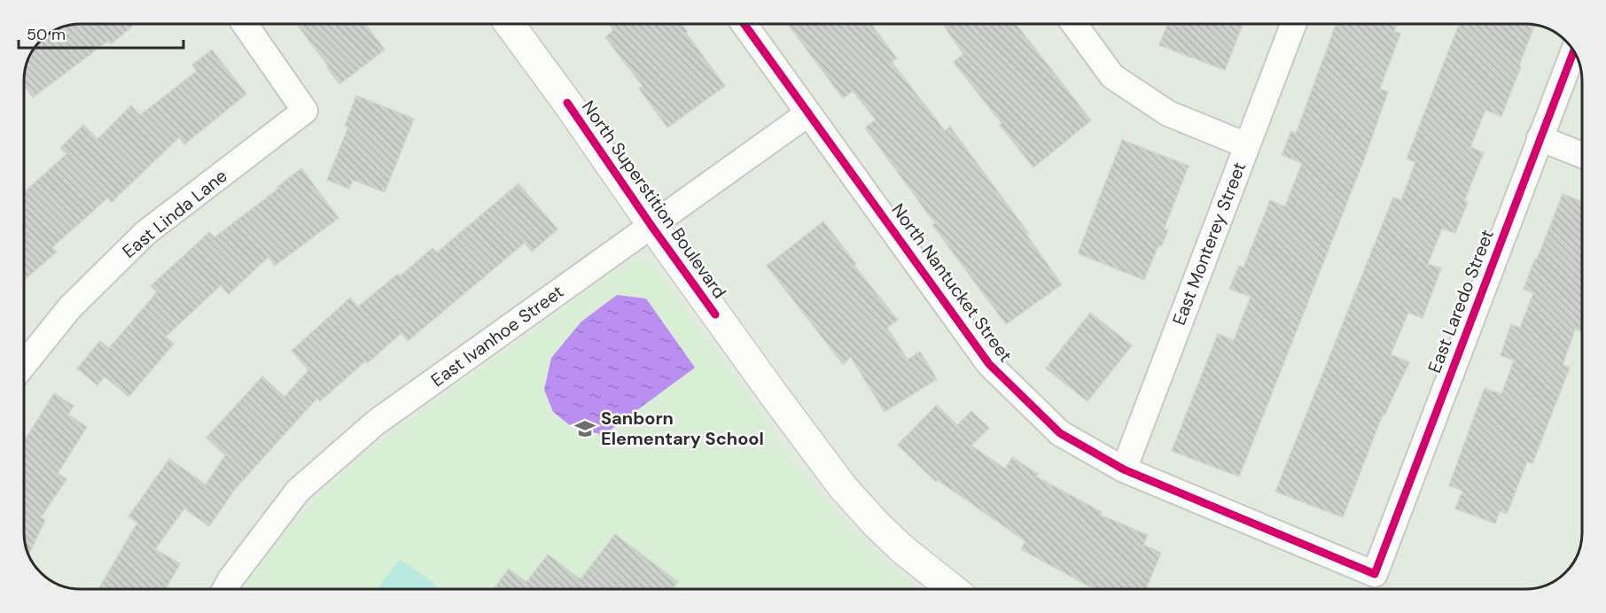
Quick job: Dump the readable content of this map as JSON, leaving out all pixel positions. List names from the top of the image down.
{
  "streets": {
    "street": [
      "North Superstition Boulevard",
      "East Linda Lane",
      "East Monterey Street",
      "North Nantucket Street",
      "East Laredo Street",
      "East Ivanhoe Street"
    ]
  },
  "crossings": [
    ["North Superstition Boulevard", "East Ivanhoe Street"],
    ["East Monterey Street", "North Nantucket Street"],
    ["North Nantucket Street", "East Laredo Street"],
    ["North Nantucket Street", "East Ivanhoe Street"]
  ],
  "places": {
    "school or university": ["Sanborn Elementary School"]
  },
  "scale_bar": "50 m"
}
